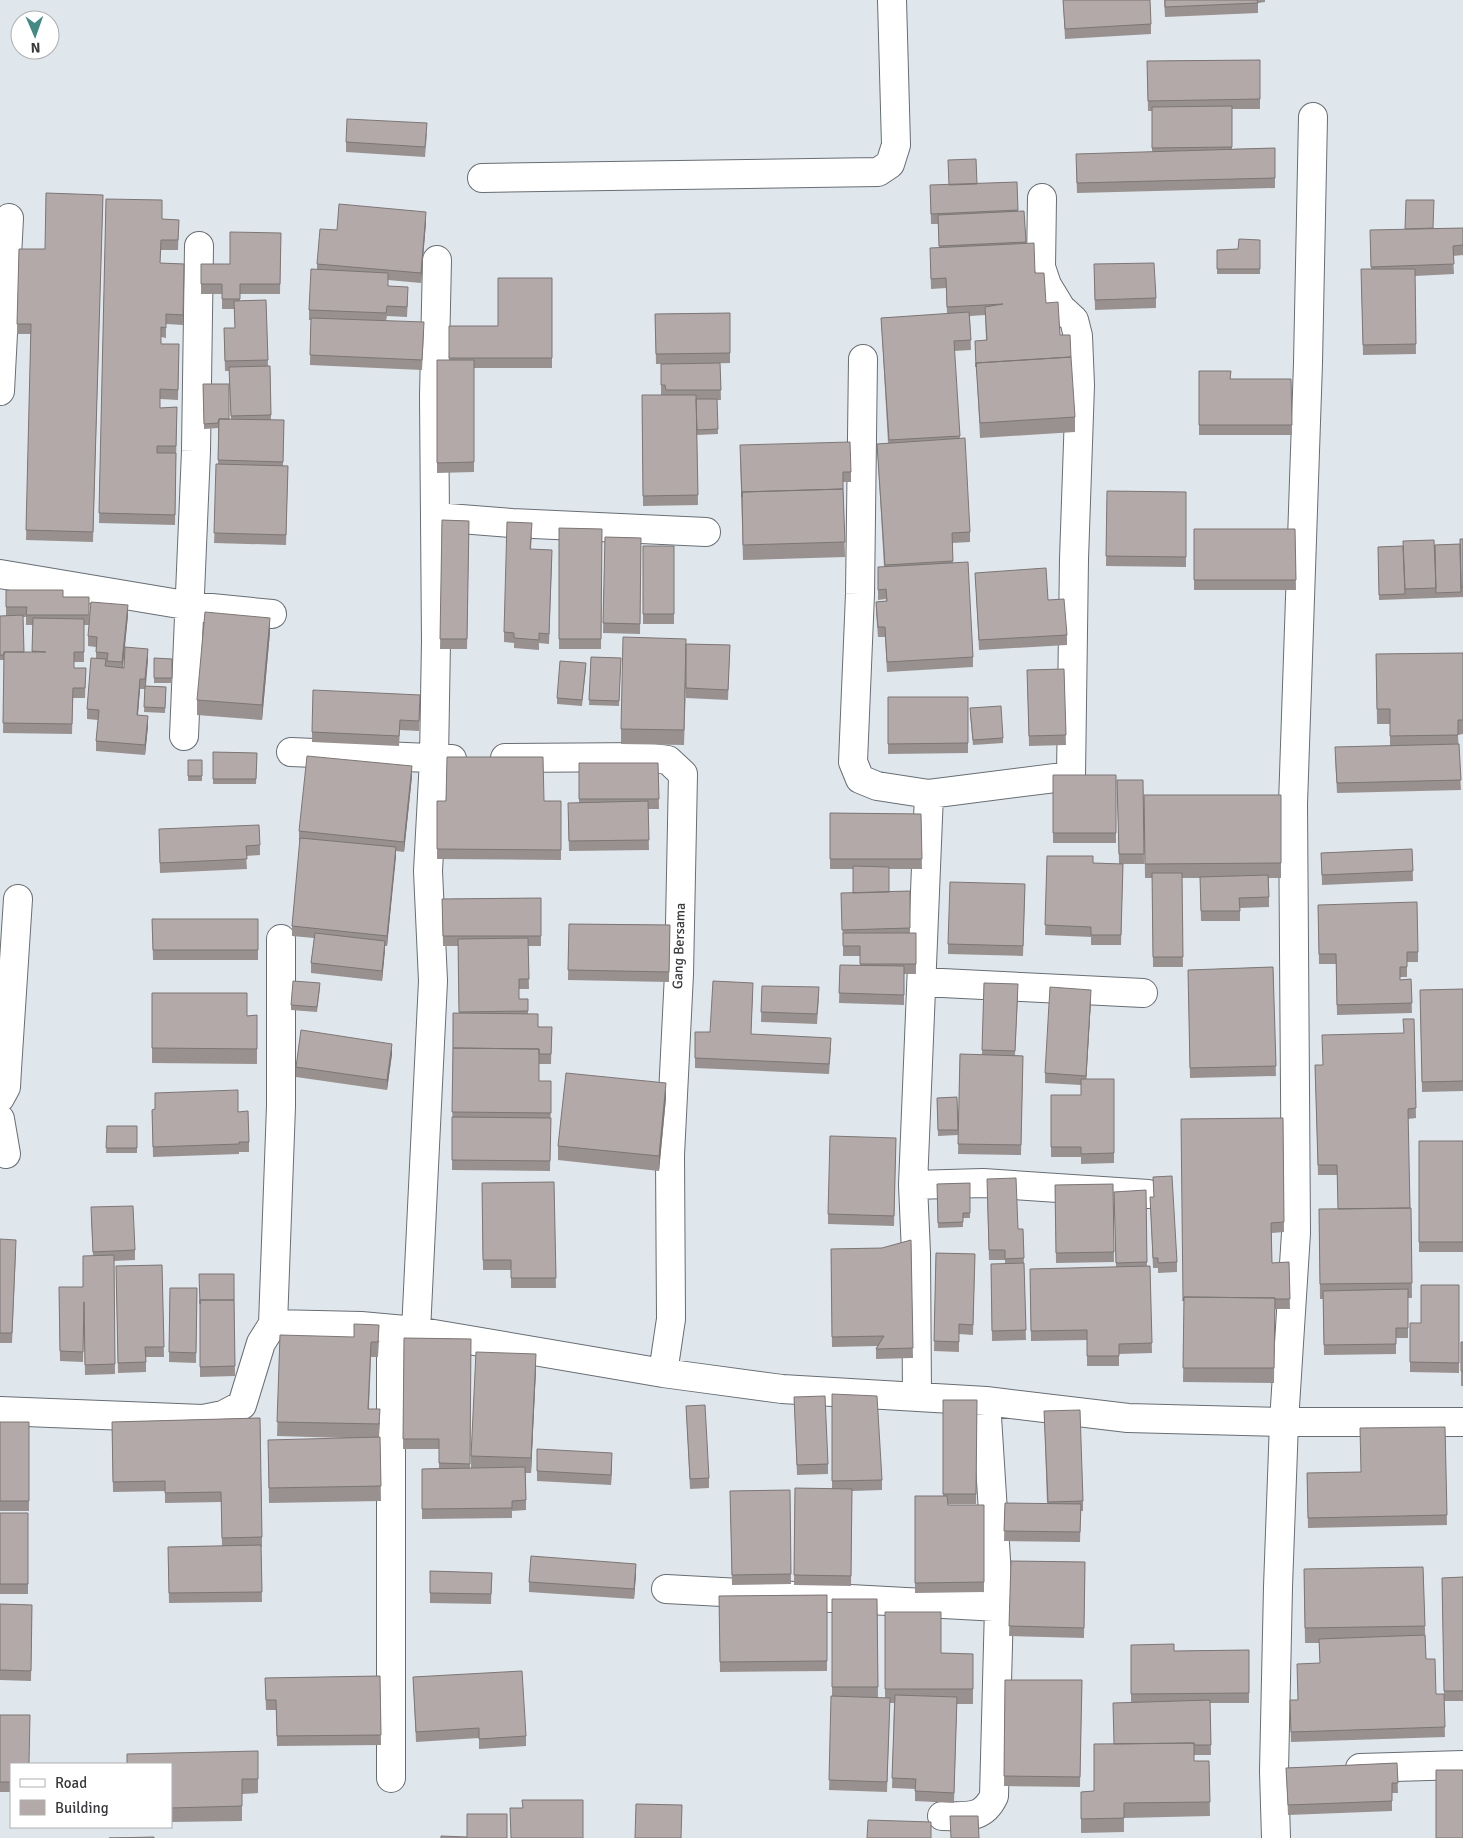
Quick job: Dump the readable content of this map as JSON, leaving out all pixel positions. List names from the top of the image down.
{
  "streets": {
    "street": ["Gang Bersama"]
  },
  "legend": ["Road", "Building"],
  "north": "bottom"
}
